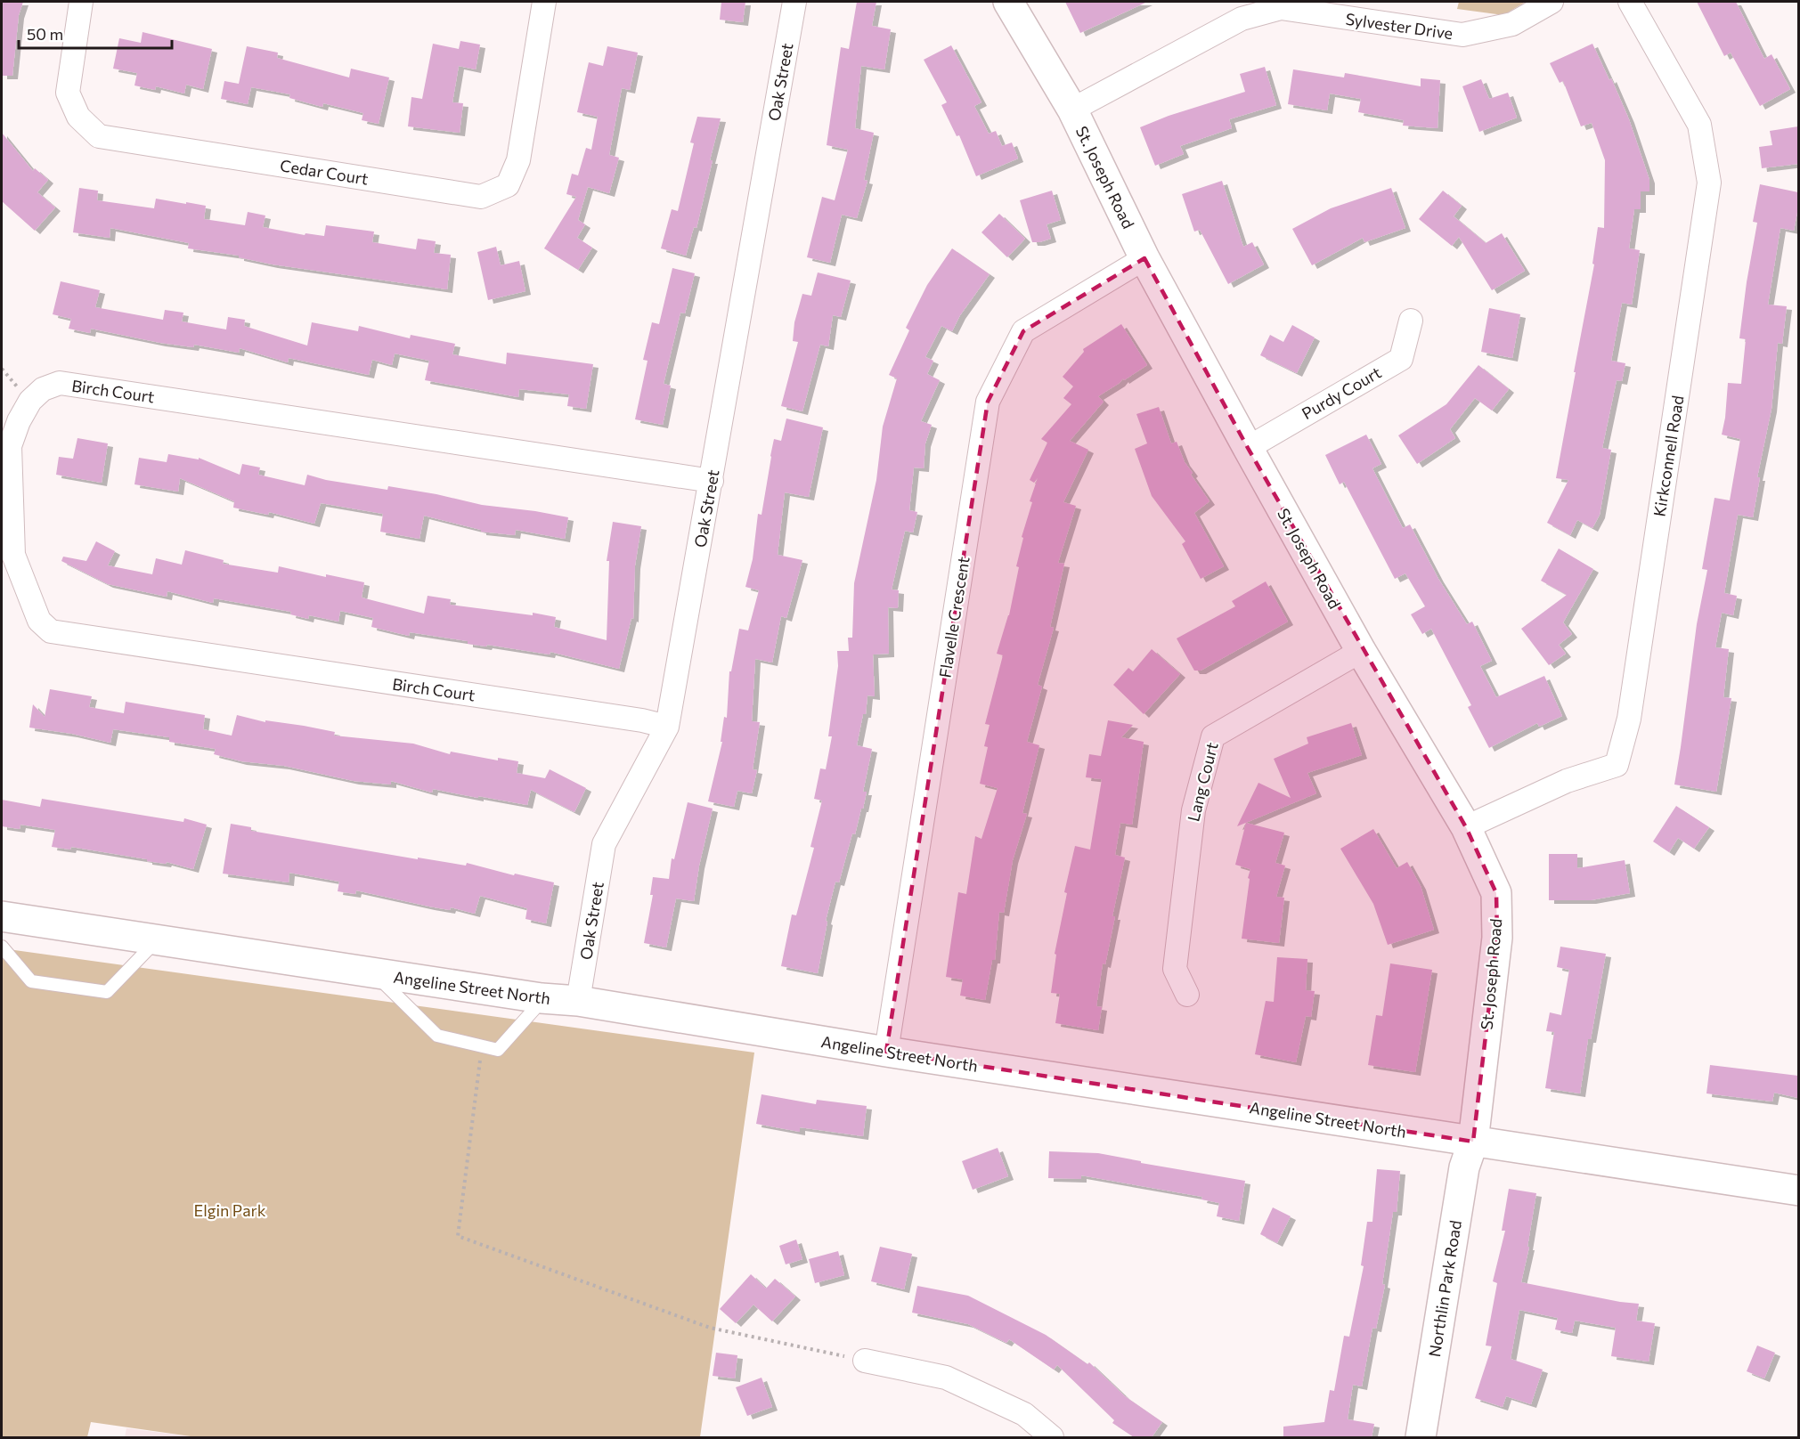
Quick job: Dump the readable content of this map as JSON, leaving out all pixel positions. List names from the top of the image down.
{
  "streets": {
    "main road": ["St. Joseph Road", "Angeline Street North", "Northlin Park Road"],
    "street": [
      "Sylvester Drive",
      "Oak Street",
      "Cedar Court",
      "Birch Court",
      "Purdy Court",
      "Kirkconnell Road",
      "Flavelle Crescent",
      "Lang Court"
    ]
  },
  "crossings": [
    ["Sylvester Drive", "St. Joseph Road"],
    ["Oak Street", "Birch Court"],
    ["Oak Street", "Angeline Street North"],
    ["St. Joseph Road", "Purdy Court"],
    ["St. Joseph Road", "Kirkconnell Road"],
    ["St. Joseph Road", "Flavelle Crescent"],
    ["St. Joseph Road", "Lang Court"],
    ["St. Joseph Road", "Angeline Street North"],
    ["St. Joseph Road", "Northlin Park Road"],
    ["Flavelle Crescent", "Angeline Street North"],
    ["Angeline Street North", "Northlin Park Road"]
  ],
  "parks": ["Elgin Park"],
  "scale_bar": "50 m"
}
